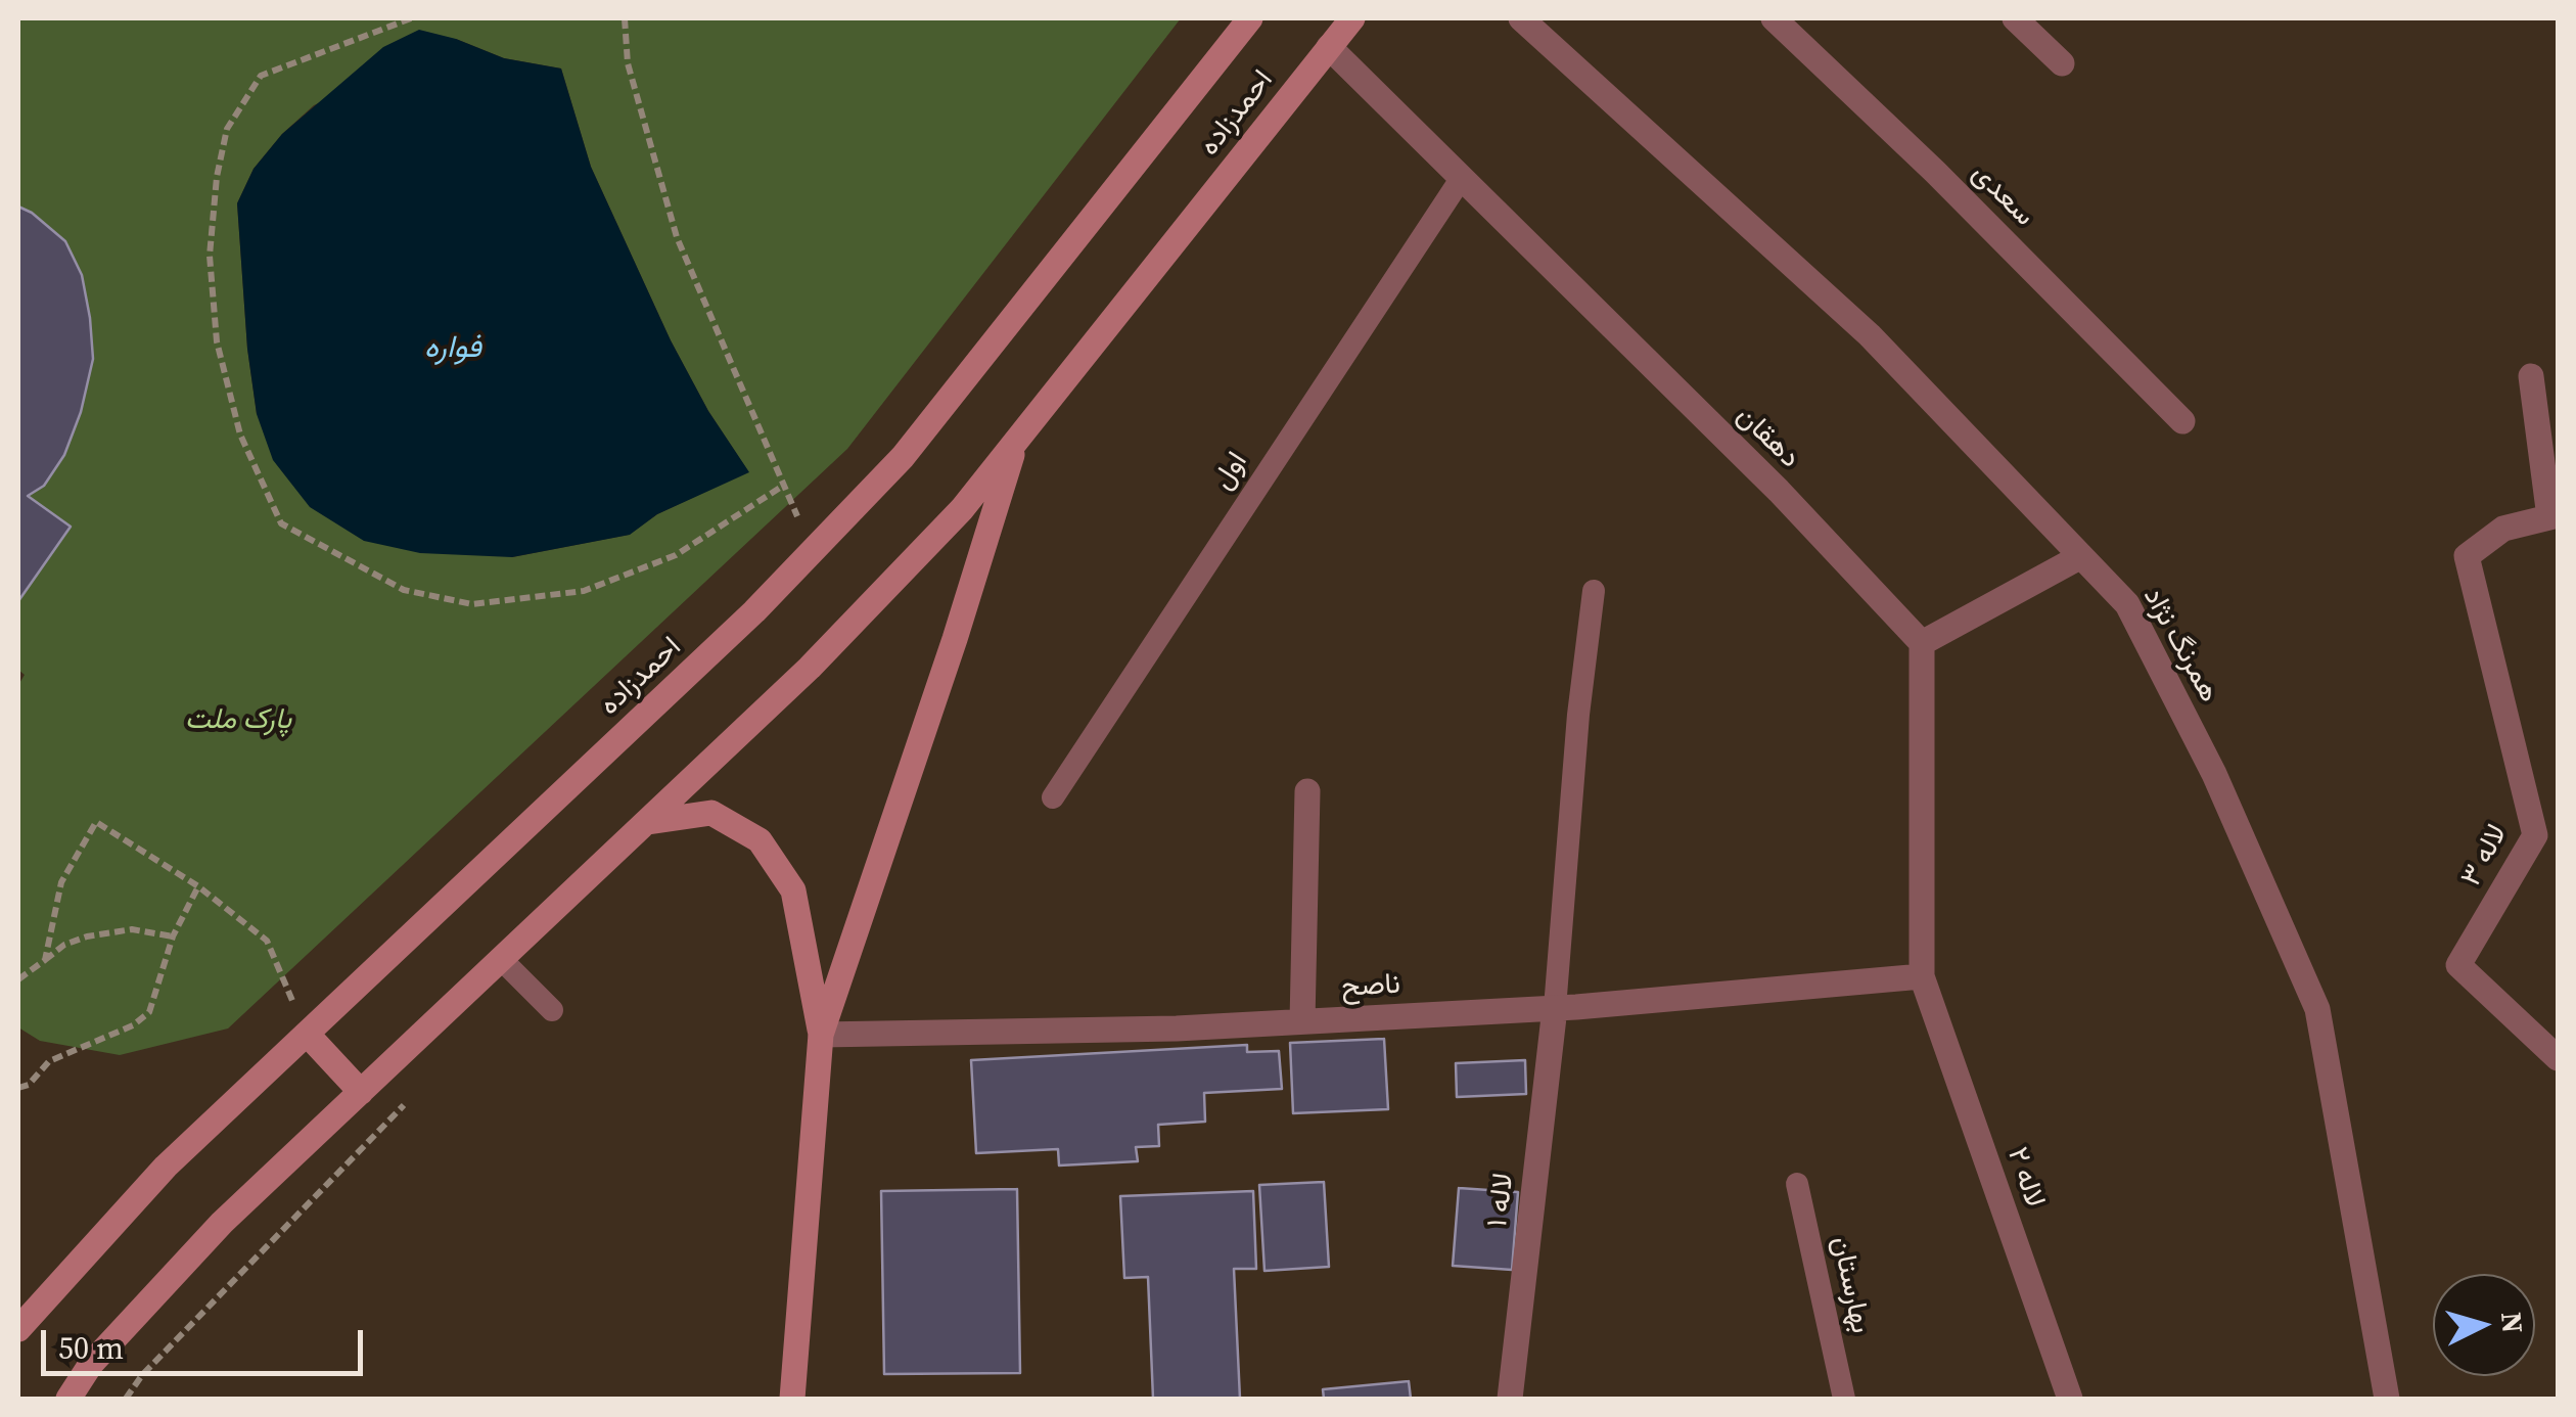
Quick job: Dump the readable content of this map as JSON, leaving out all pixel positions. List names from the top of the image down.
{
  "streets": {
    "main road": ["احمدزاده"],
    "street": [
      "سعدی",
      "دهقان",
      "همرنگ نژاد",
      "لاله ۳",
      "ناصح",
      "لاله ۲",
      "لاله ۱"
    ],
    "lane": ["اول", "بهارستان"]
  },
  "crossings": [
    ["احمدزاده", "دهقان"],
    ["احمدزاده", "ناصح"],
    ["دهقان", "اول"],
    ["ناصح", "لاله ۲"],
    ["ناصح", "لاله ۱"]
  ],
  "water": ["فواره"],
  "parks": ["پارک ملت"],
  "scale_bar": "50 m",
  "north": "right"
}
